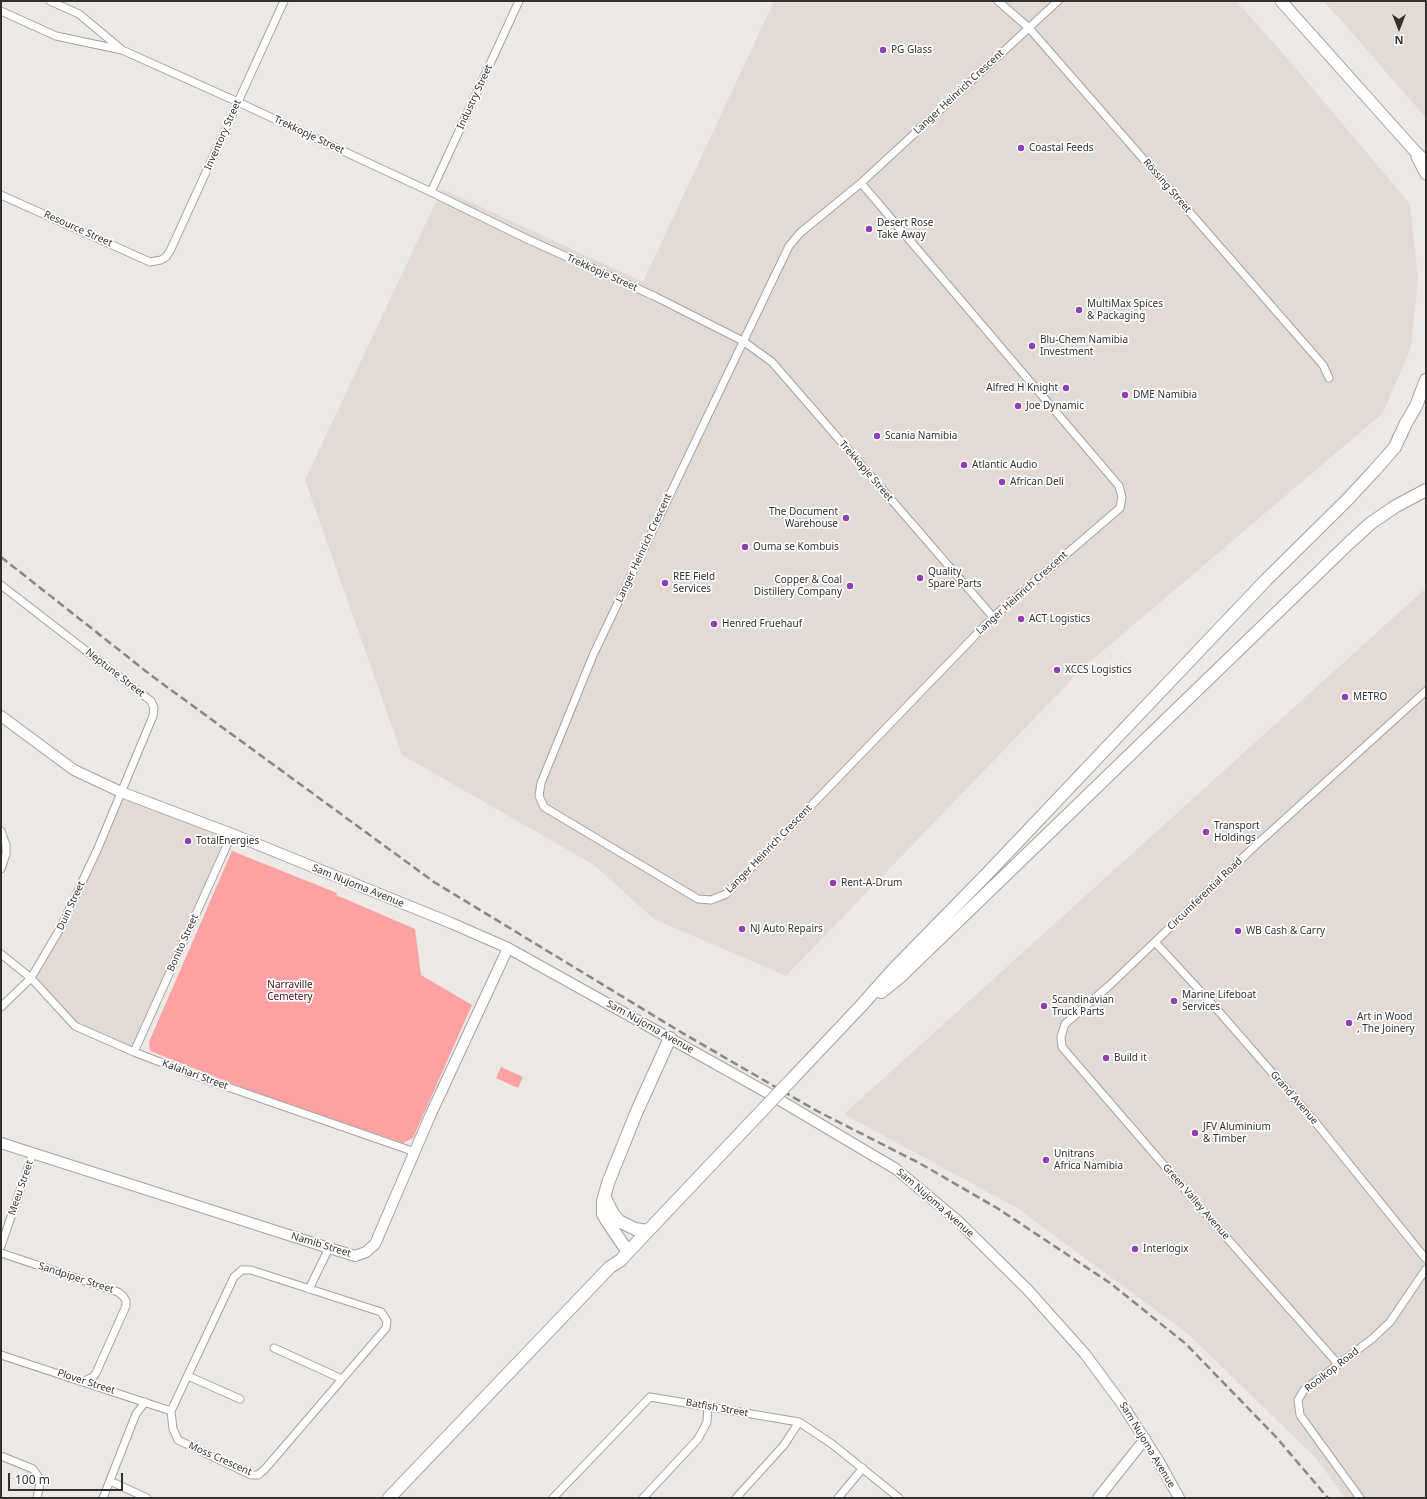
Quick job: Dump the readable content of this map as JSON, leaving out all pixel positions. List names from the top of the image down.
{
  "streets": {
    "street": [
      "Langer Heinrich Crescent",
      "Industry Street",
      "Inventory Street",
      "Trekkopje Street",
      "Rössing Street",
      "Resource Street",
      "Neptune Street",
      "Sam Nujoma Avenue",
      "Circumferential Road",
      "Duin Street",
      "Bonito Street",
      "Kalahari Street",
      "Grand Avenue",
      "Meeu Street",
      "Green Valley Avenue",
      "Namib Street",
      "Sandpiper Street",
      "Rooikop Road",
      "Plover Street",
      "Batfish Street",
      "Moss Crescent"
    ]
  },
  "crossings": [
    ["Langer Heinrich Crescent", "Trekkopje Street"],
    ["Langer Heinrich Crescent", "Rössing Street"],
    ["Industry Street", "Trekkopje Street"],
    ["Inventory Street", "Trekkopje Street"],
    ["Inventory Street", "Resource Street"],
    ["Neptune Street", "Sam Nujoma Avenue"],
    ["Neptune Street", "Duin Street"],
    ["Sam Nujoma Avenue", "Duin Street"],
    ["Sam Nujoma Avenue", "Bonito Street"],
    ["Sam Nujoma Avenue", "Namib Street"],
    ["Circumferential Road", "Grand Avenue"],
    ["Circumferential Road", "Green Valley Avenue"],
    ["Duin Street", "Kalahari Street"],
    ["Bonito Street", "Kalahari Street"],
    ["Kalahari Street", "Namib Street"],
    ["Meeu Street", "Namib Street"],
    ["Green Valley Avenue", "Rooikop Road"],
    ["Sandpiper Street", "Plover Street"],
    ["Plover Street", "Moss Crescent"]
  ],
  "parks": ["Narraville Cemetery"],
  "places": [
    "PG Glass",
    "Coastal Feeds",
    "Desert Rose Take Away",
    "MultiMax Spices & Packaging",
    "Blu-Chem Namibia Investment",
    "Alfred H Knight",
    "DME Namibia",
    "Joe Dynamic",
    "Scania Namibia",
    "Atlantic Audio",
    "African Deli",
    "The Document Warehouse",
    "Ouma se Kombuis",
    "Quality Spare Parts",
    "REE Field Services",
    "Copper & Coal Distillery Company",
    "ACT Logistics",
    "Henred Fruehauf",
    "XCCS Logistics",
    "METRO",
    "Transport Holdings",
    "TotalEnergies",
    "Rent-A-Drum",
    "NJ Auto Repairs",
    "WB Cash & Carry",
    "Marine Lifeboat Services",
    "Scandinavian Truck Parts",
    "Art in Wood , The Joinery",
    "Build it",
    "JFV Aluminium & Timber",
    "Unitrans Africa Namibia",
    "Interlogix"
  ],
  "scale_bar": "100 m",
  "north": "bottom"
}
